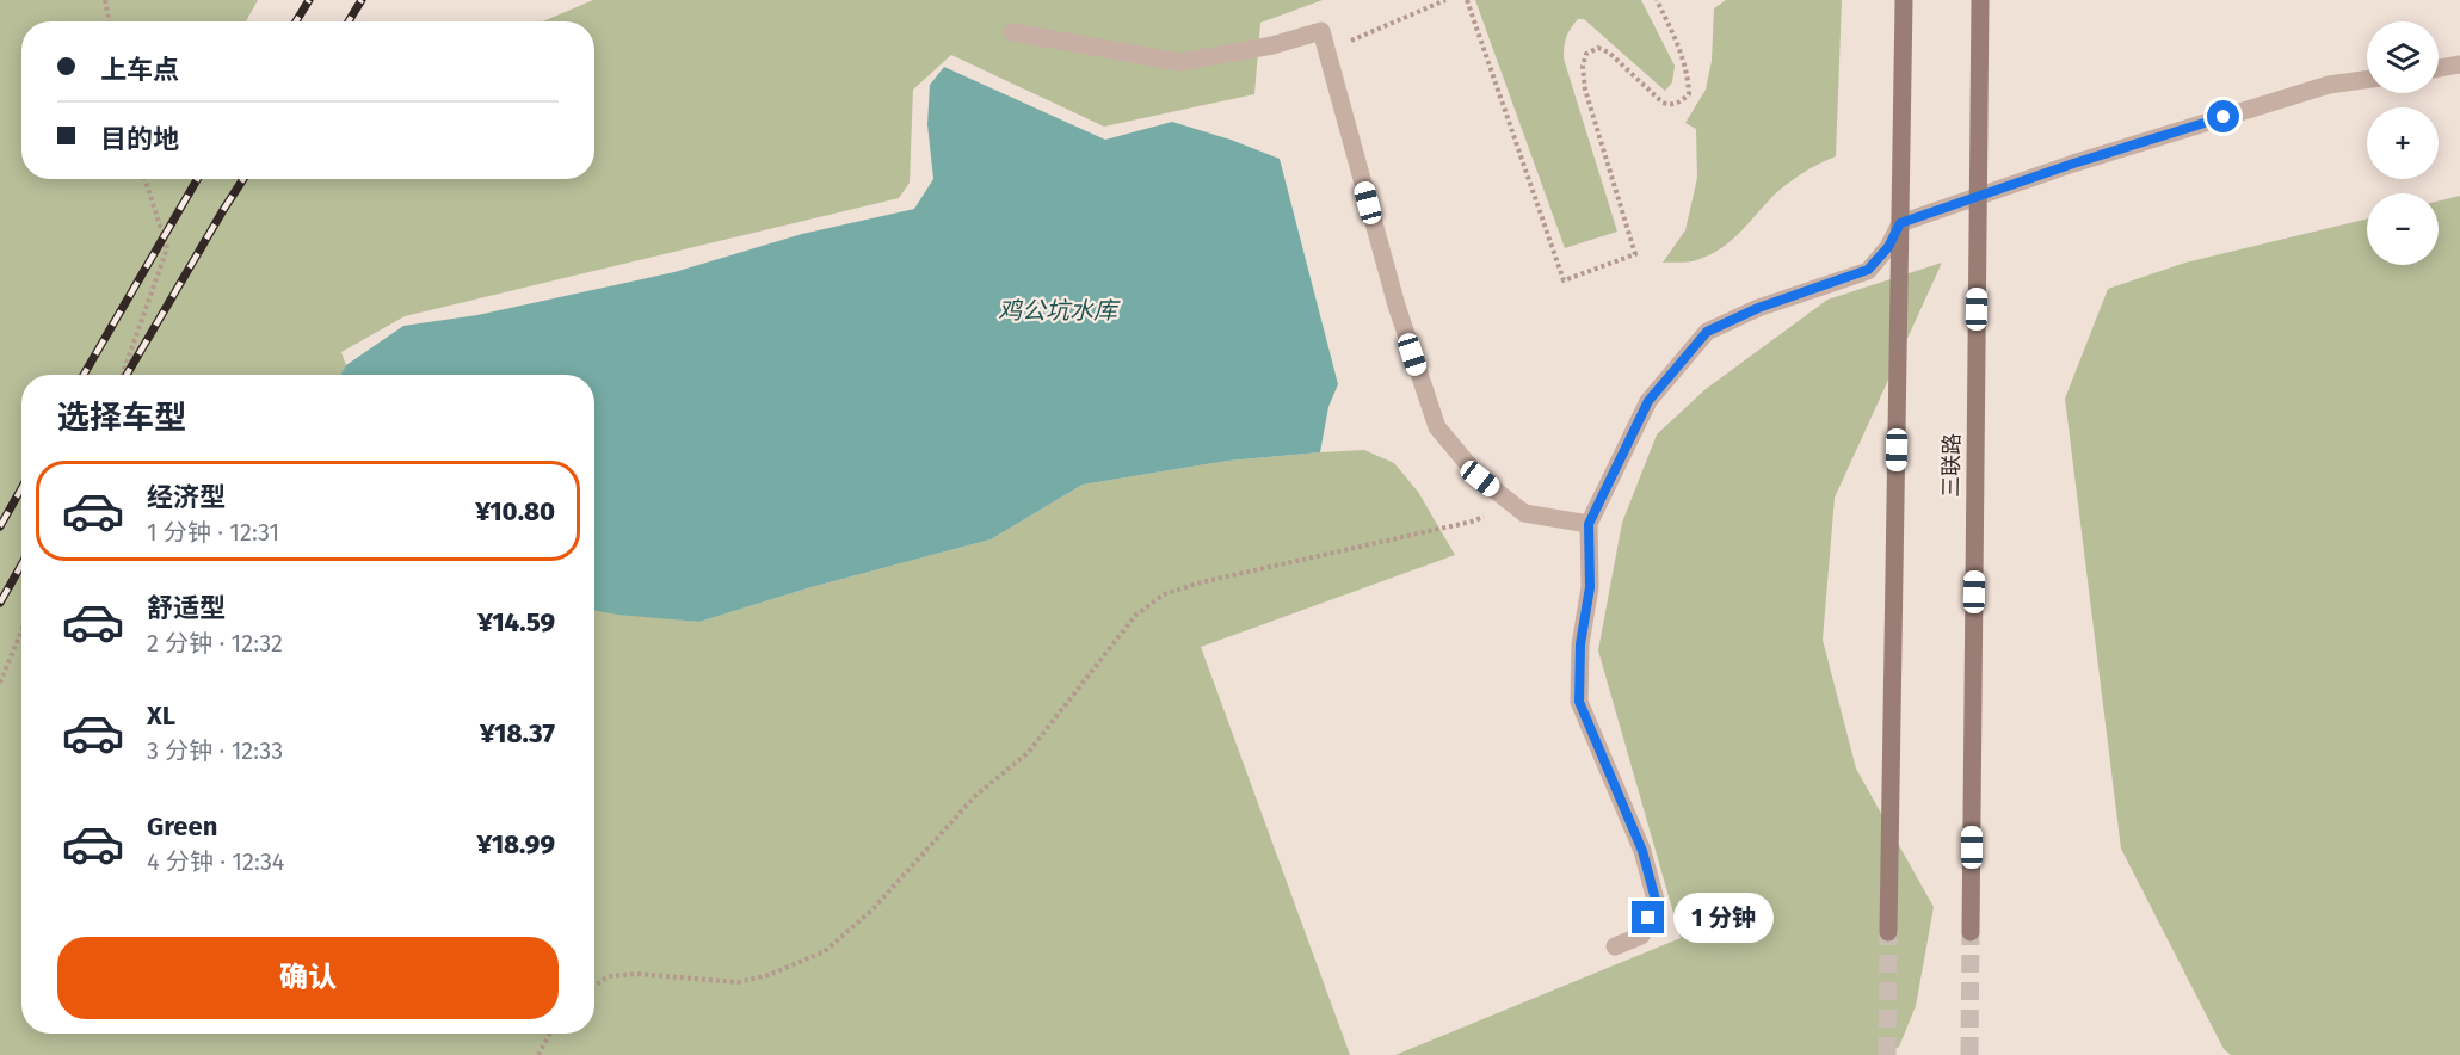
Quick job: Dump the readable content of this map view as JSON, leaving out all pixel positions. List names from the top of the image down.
{
  "streets": {
    "street": ["三联路"]
  },
  "water": ["鸡公坑水库"],
  "page": {
    "map_buttons": ["+", "−"],
    "banner": ["上车点", "目的地"],
    "heading": "选择车型",
    "list": [
      {
        "name": "经济型",
        "note": "1 分钟 · 12:31",
        "value": "¥10.80"
      },
      {
        "name": "舒适型",
        "note": "2 分钟 · 12:32",
        "value": "¥14.59"
      },
      {
        "name": "XL",
        "note": "3 分钟 · 12:33",
        "value": "¥18.37"
      },
      {
        "name": "Green",
        "note": "4 分钟 · 12:34",
        "value": "¥18.99"
      }
    ],
    "bubble": "1 分钟",
    "buttons": "确认"
  }
}
